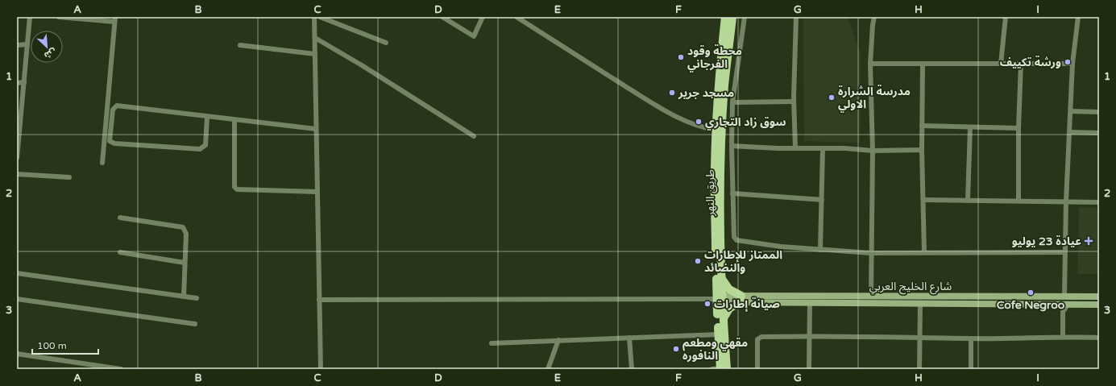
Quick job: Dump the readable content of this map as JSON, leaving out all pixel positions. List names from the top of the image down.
{
  "streets": {
    "main road": ["طريق النهر", "شارع الخليج العربي"]
  },
  "crossings": [
    ["طريق النهر", "شارع الخليج العربي"]
  ],
  "places": {
    "other": [
      "محطة وقود الفرجاني",
      "ورشة تكييف",
      "مسجد جرير",
      "مدرسة الشرارة الاولي",
      "سوق زاد التجاري",
      "الممتاز للإطارات والنضائد",
      "Cofe Negroo",
      "صيانة إطارات",
      "مقهي ومطعم النافوره"
    ],
    "health": ["عيادة 23 يوليو"]
  },
  "scale_bar": "100 m",
  "north": "bottom right",
  "grid": {
    "columns": [
      "A",
      "B",
      "C",
      "D",
      "E",
      "F",
      "G",
      "H",
      "I"
    ],
    "rows": ["1", "2", "3"]
  }
}
